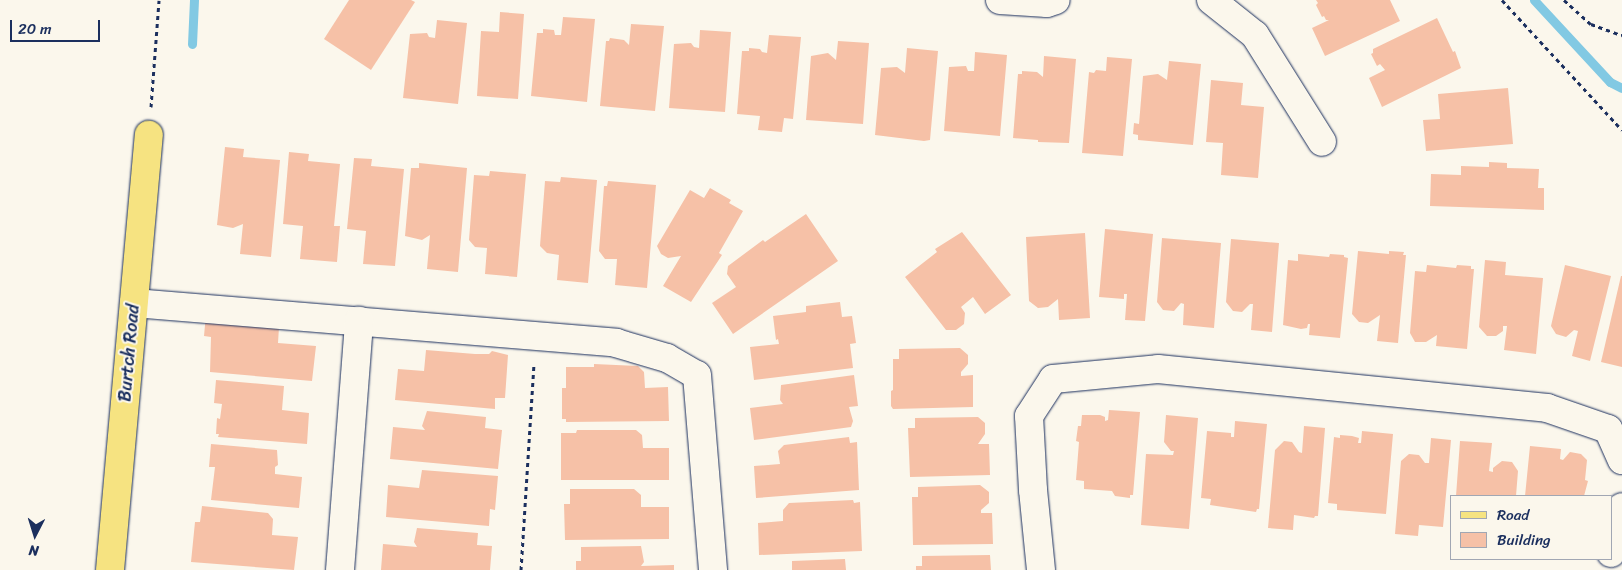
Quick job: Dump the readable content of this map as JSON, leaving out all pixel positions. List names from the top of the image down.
{
  "streets": {
    "main road": ["Burtch Road"]
  },
  "legend": ["Road", "Building"],
  "scale_bar": "20 m",
  "north": "bottom"
}
